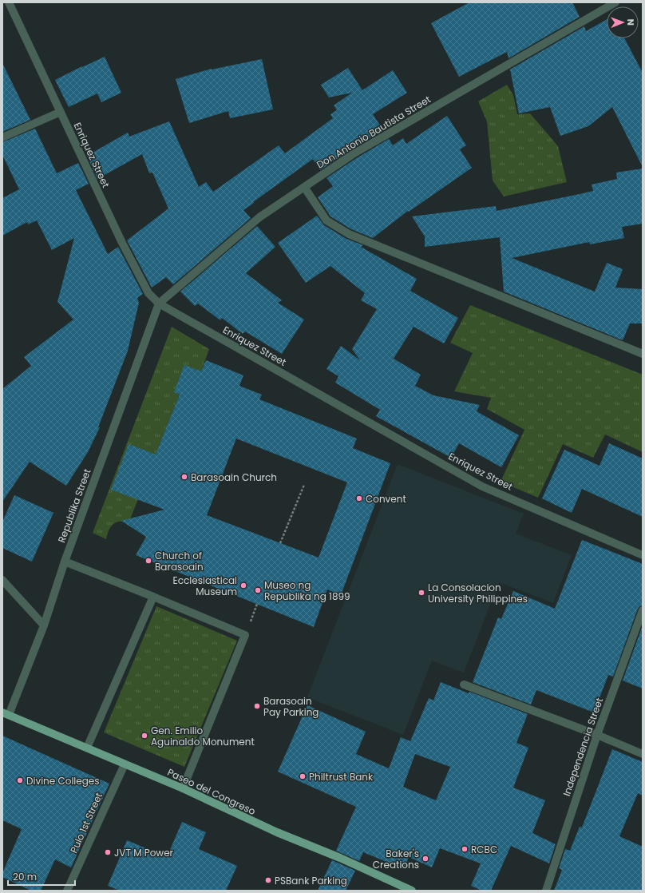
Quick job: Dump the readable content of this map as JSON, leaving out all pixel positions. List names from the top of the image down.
{
  "streets": {
    "main road": ["Paseo del Congreso"],
    "street": [
      "Don Antonio Bautista Street",
      "Enriquez Street",
      "Republika Street",
      "Independencia Street",
      "Pulo 1st Street"
    ]
  },
  "crossings": [
    ["Don Antonio Bautista Street", "Enriquez Street"],
    ["Don Antonio Bautista Street", "Republika Street"],
    ["Enriquez Street", "Republika Street"],
    ["Republika Street", "Paseo del Congreso"],
    ["Paseo del Congreso", "Pulo 1st Street"]
  ],
  "places": [
    "Barasoain Church",
    "Convent",
    "Church of Barasoain",
    "Ecclesiastical Museum",
    "Museo ng Republika ng 1899",
    "La Consolacion University Philippines",
    "Barasoain Pay Parking",
    "Gen. Emilio Aguinaldo Monument",
    "Philtrust Bank",
    "Divine Colleges",
    "RCBC",
    "JVT M Power",
    "Baker's Creations",
    "PSBank Parking"
  ],
  "scale_bar": "20 m",
  "north": "right"
}
